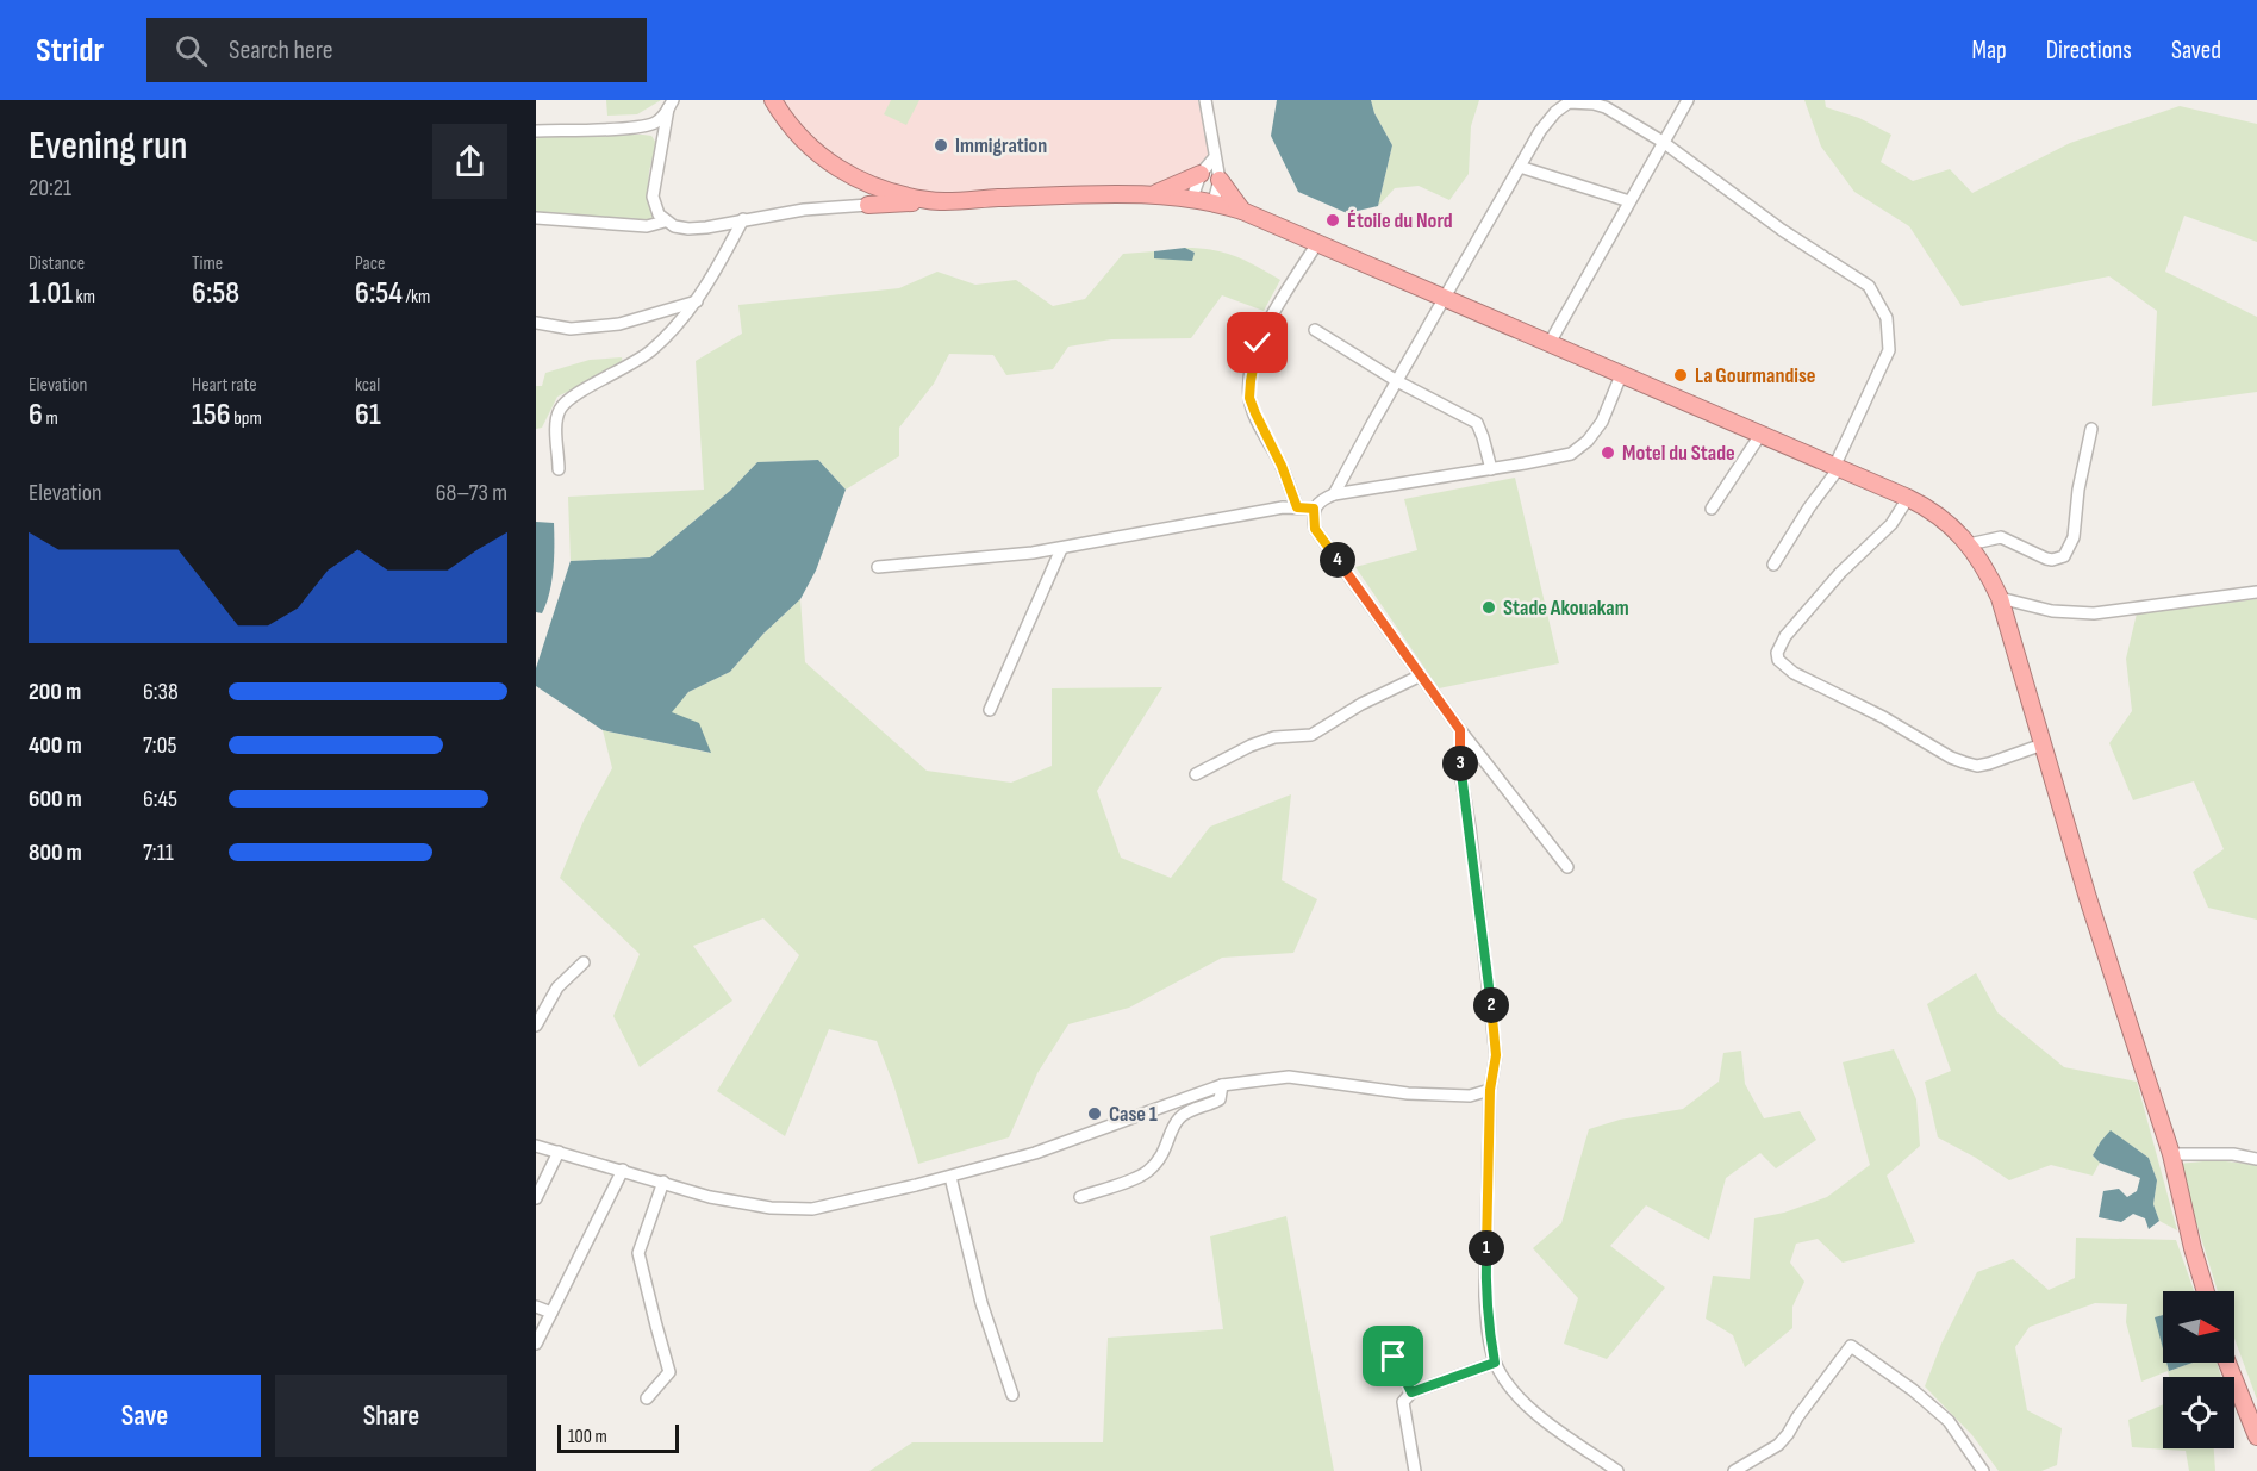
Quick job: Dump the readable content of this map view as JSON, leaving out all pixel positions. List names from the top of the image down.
{
  "places": [
    "Immigration",
    "Étoile du Nord",
    "La Gourmandise",
    "Motel du Stade",
    "Stade Akouakam",
    "Case 1"
  ],
  "scale_bar": "100 m",
  "north": "right",
  "page": {
    "header": "Stridr",
    "search": "Search here",
    "nav": ["Map", "Directions", "Saved"],
    "heading": ["Evening run", "20:21"],
    "stats": [
      ["Distance", "1.01 km"],
      ["Time", "6:58"],
      ["Pace", "6:54 /km"],
      ["Elevation", "6 m"],
      ["Heart rate", "156 bpm"],
      ["kcal", "61"]
    ],
    "chart": ["Elevation", "68–73 m"],
    "pins": [
      "4",
      "3",
      "2",
      "1"
    ],
    "list": [
      {
        "name": "200 m",
        "note": "6:38"
      },
      {
        "name": "400 m",
        "note": "7:05"
      },
      {
        "name": "600 m",
        "note": "6:45"
      },
      {
        "name": "800 m",
        "note": "7:11"
      }
    ],
    "buttons": ["Save", "Share"],
    "scale": "100 m"
  }
}
